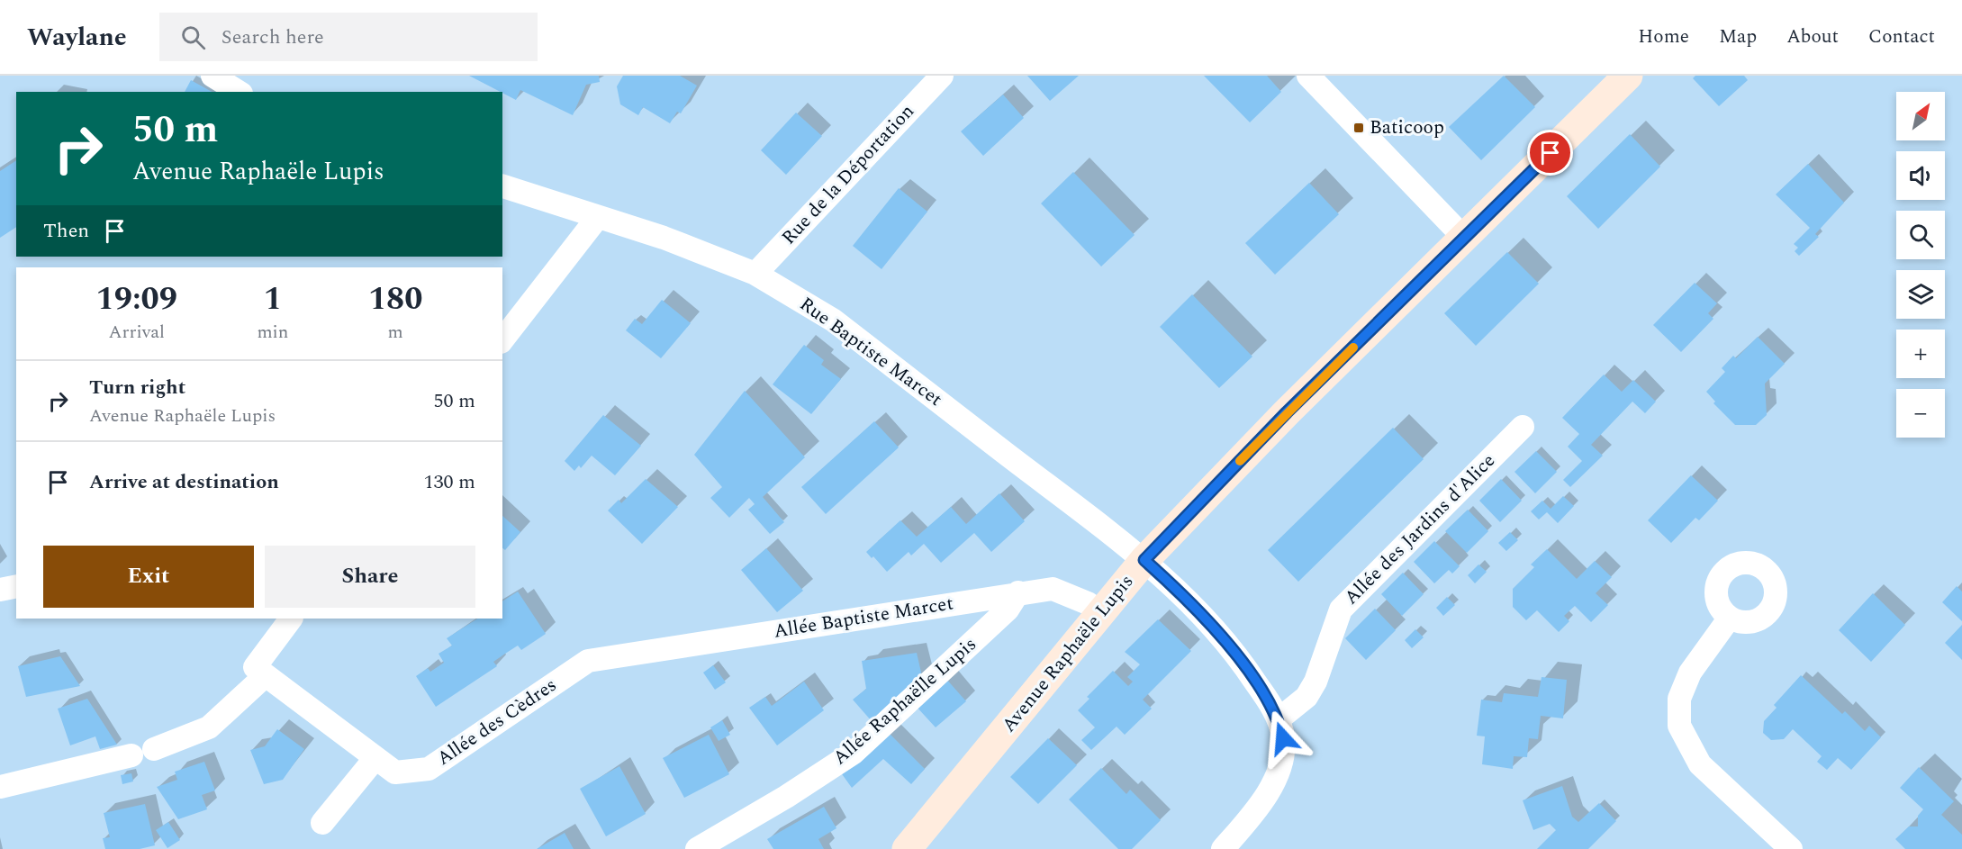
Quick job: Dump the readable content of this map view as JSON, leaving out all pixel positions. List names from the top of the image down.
{
  "streets": {
    "street": [
      "Rue de la Déportation",
      "Rue Baptiste Marcet",
      "Allée des Jardins d'Alice",
      "Allée Baptiste Marcet",
      "Avenue Raphaële Lupis",
      "Allée Raphaëlle Lupis",
      "Allée des Cèdres"
    ]
  },
  "crossings": [
    ["Rue de la Déportation", "Rue Baptiste Marcet"],
    ["Rue Baptiste Marcet", "Allée des Jardins d'Alice"],
    ["Rue Baptiste Marcet", "Avenue Raphaële Lupis"],
    ["Allée Baptiste Marcet", "Avenue Raphaële Lupis"],
    ["Allée Baptiste Marcet", "Allée Raphaëlle Lupis"],
    ["Allée Baptiste Marcet", "Allée des Cèdres"]
  ],
  "places": {
    "transit": ["Baticoop"]
  },
  "north": "top right",
  "page": {
    "header": "Waylane",
    "search": "Search here",
    "nav": [
      "Home",
      "Map",
      "About",
      "Contact"
    ],
    "map_buttons": ["+", "−"],
    "turn": ["50 m", "Avenue Raphaële Lupis"],
    "then": "Then",
    "eta": [
      "19:09",
      "Arrival",
      "1",
      "min",
      "180",
      "m"
    ],
    "list": [
      {
        "name": "Turn right",
        "note": "Avenue Raphaële Lupis",
        "value": "50 m"
      },
      {
        "name": "Arrive at destination",
        "value": "130 m"
      }
    ],
    "buttons": ["Exit", "Share"]
  }
}
